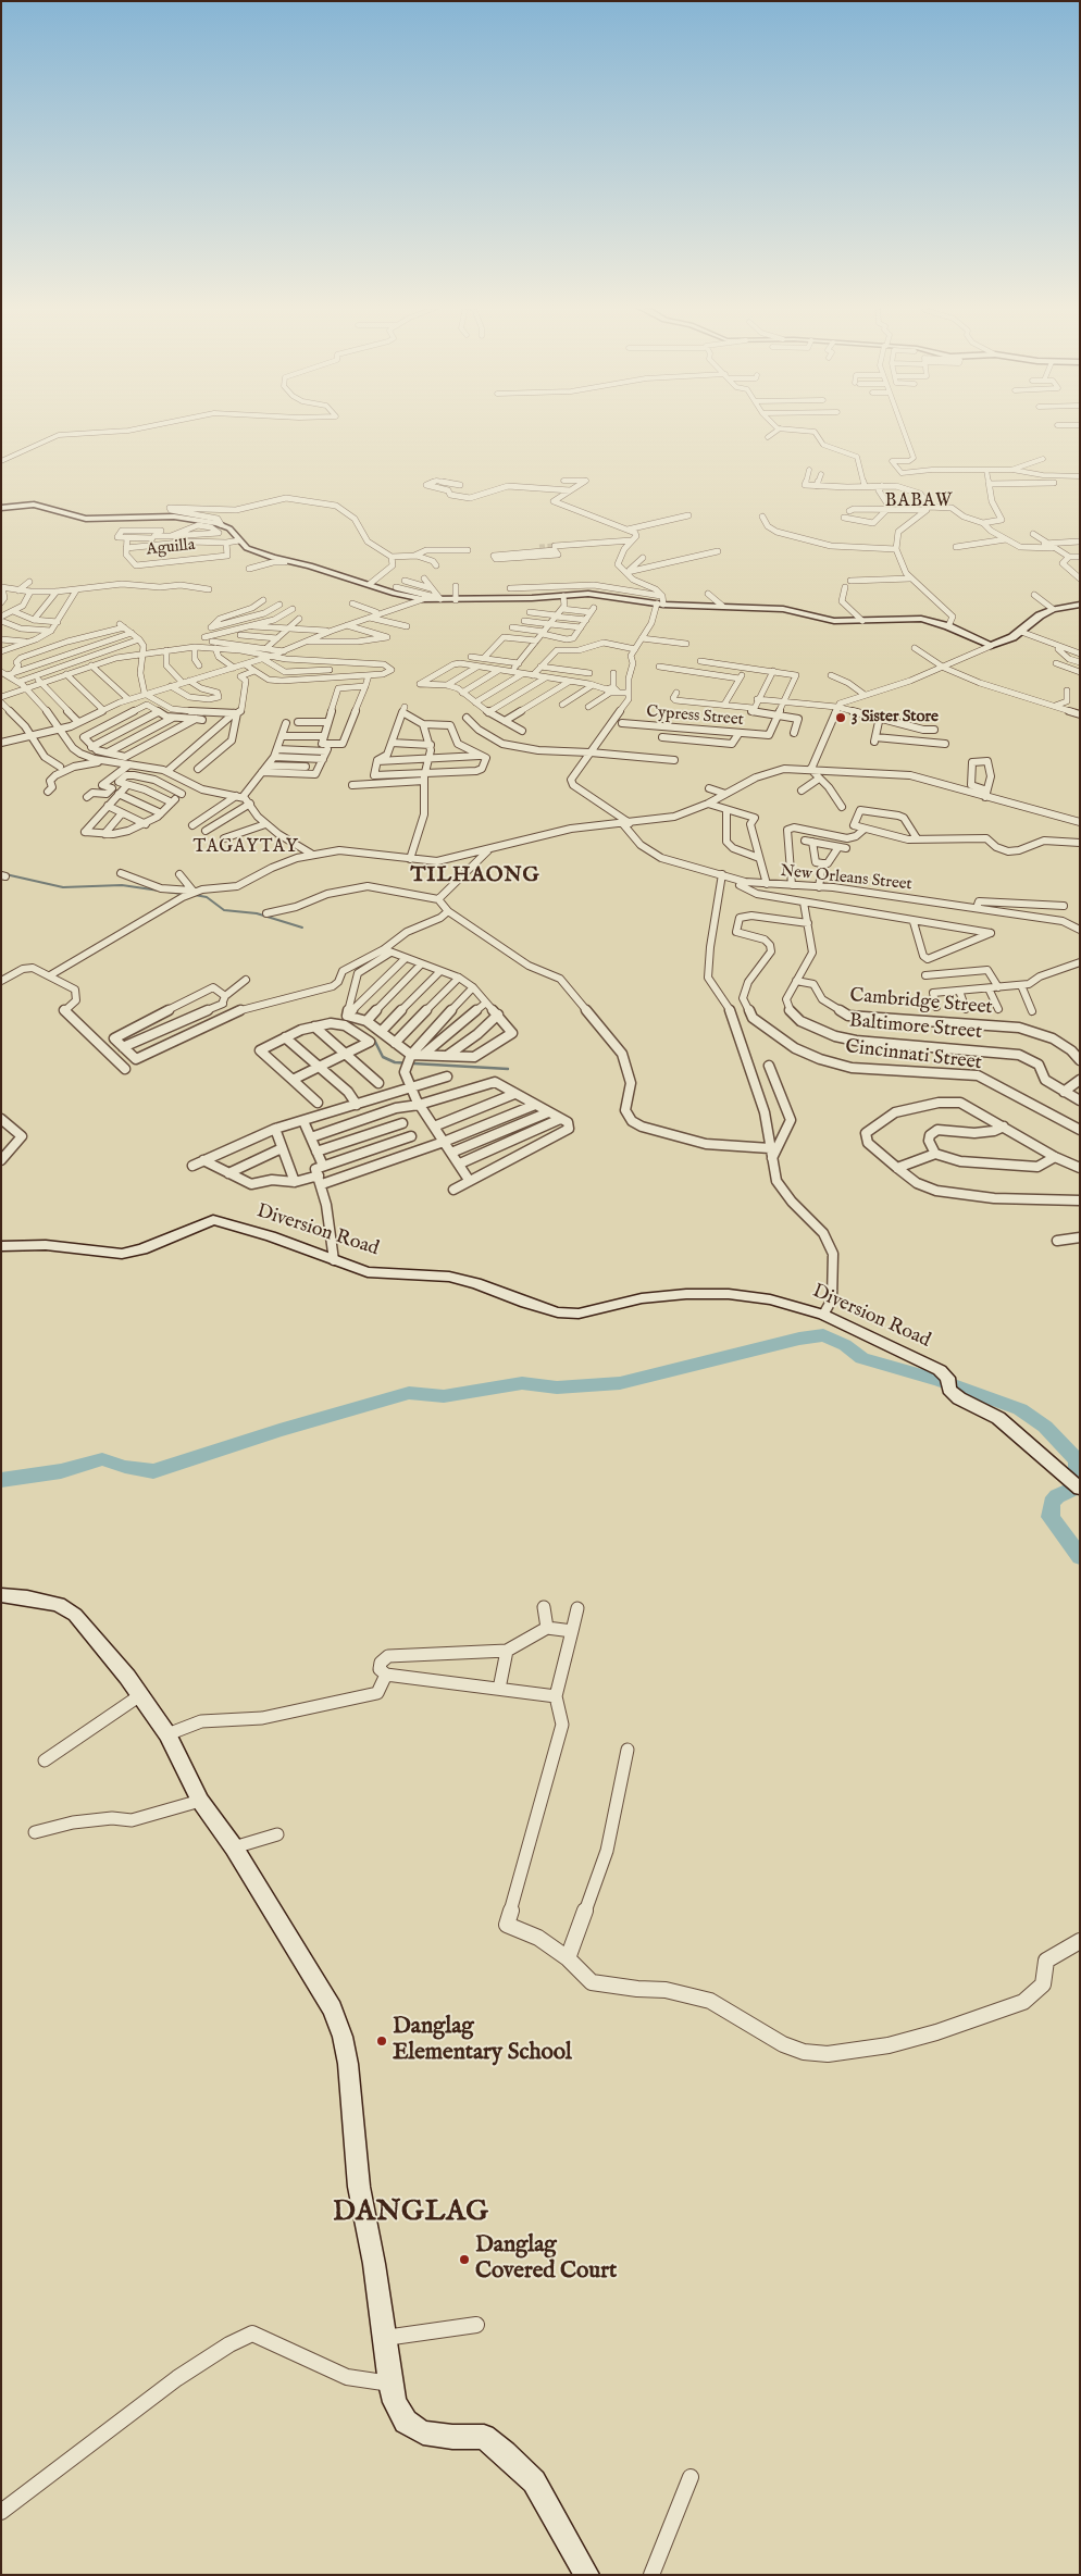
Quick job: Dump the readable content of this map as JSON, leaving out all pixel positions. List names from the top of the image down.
{
  "streets": {
    "street": [
      "Aguilla",
      "Cypress Street",
      "New Orleans Street",
      "Cambridge Street",
      "Baltimore Street",
      "Cincinnati Street",
      "Diversion Road"
    ]
  },
  "crossings": [
    ["Cambridge Street", "Baltimore Street"],
    ["Baltimore Street", "Cincinnati Street"]
  ],
  "districts": [
    "BABAW",
    "TAGAYTAY",
    "TILHAONG",
    "DANGLAG"
  ],
  "places": ["3 Sister Store", "Danglag Elementary School", "Danglag Covered Court"]
}
